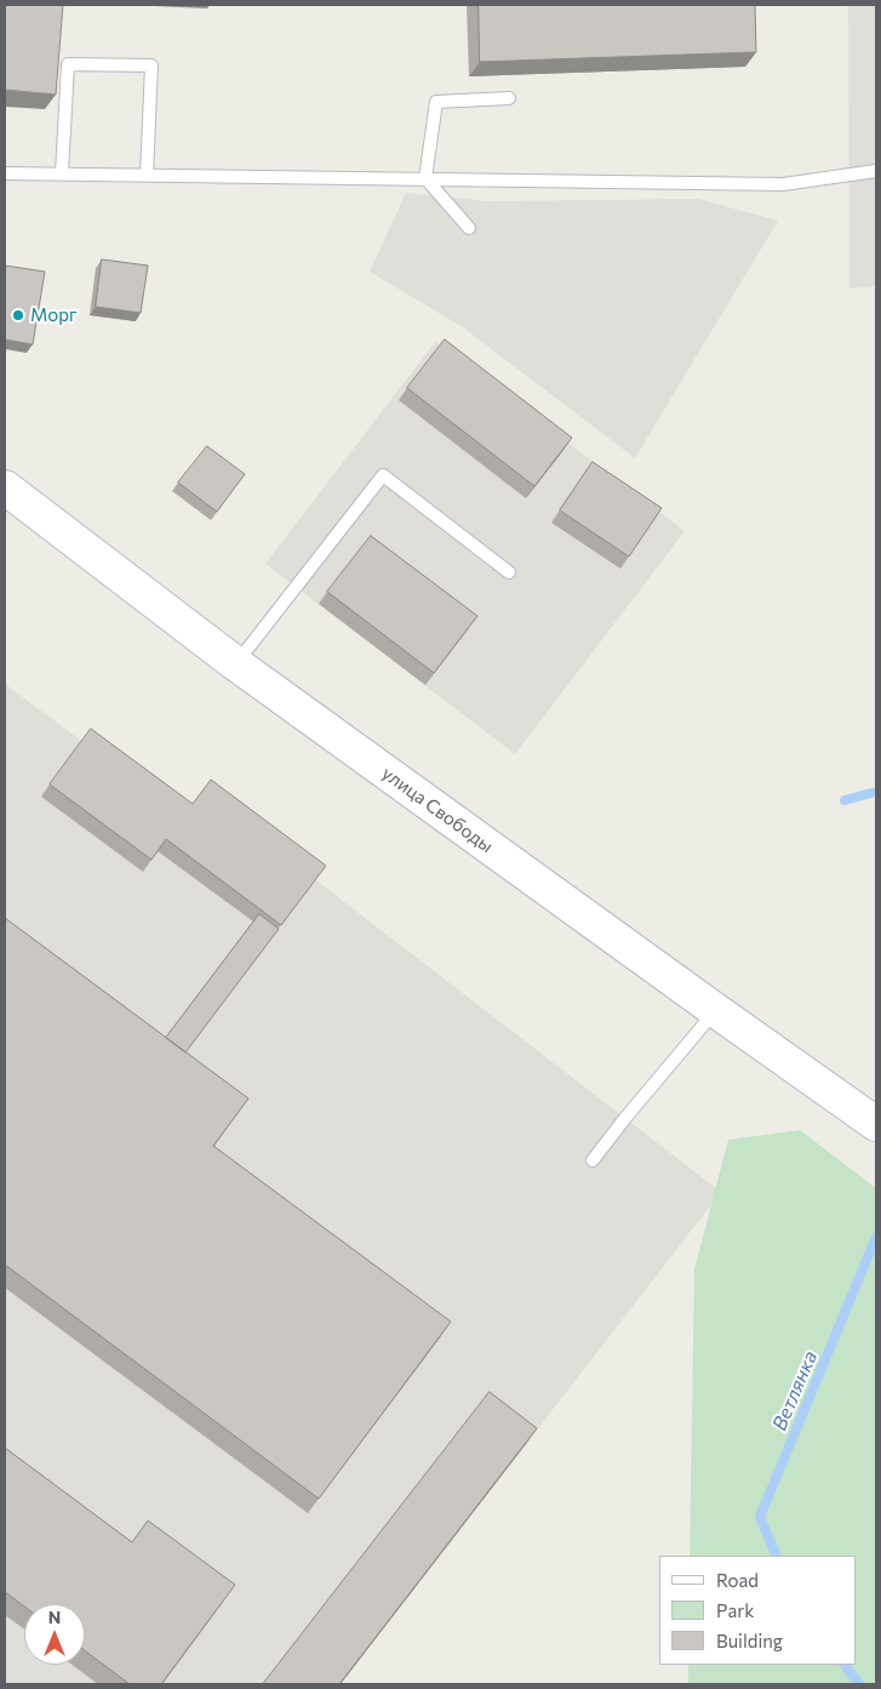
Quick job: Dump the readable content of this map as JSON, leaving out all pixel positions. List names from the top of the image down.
{
  "streets": {
    "main road": ["улица Свободы"]
  },
  "water": ["Ветлянка"],
  "places": ["Морг"],
  "legend": ["Road", "Park", "Building"],
  "north": "top"
}
